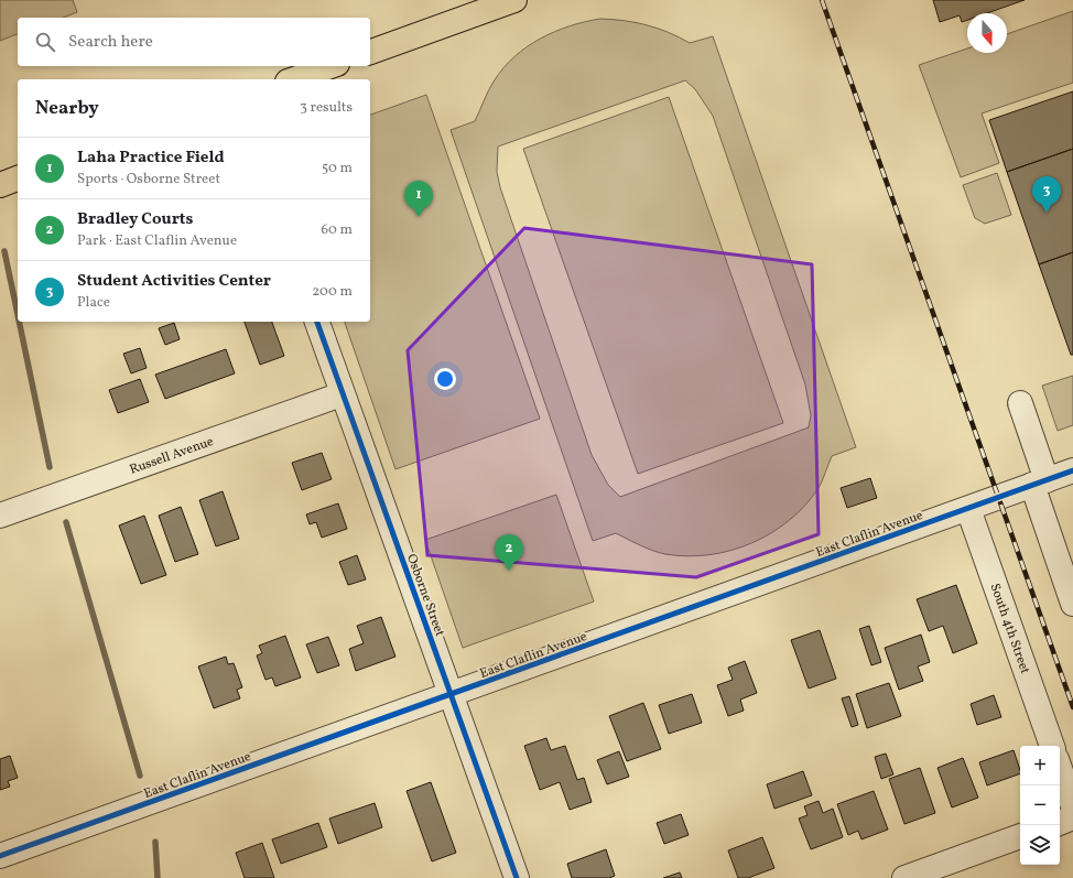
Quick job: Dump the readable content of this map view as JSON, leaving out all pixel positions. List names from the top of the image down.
{
  "streets": {
    "street": [
      "Russell Avenue",
      "East Claflin Avenue",
      "Osborne Street",
      "South 4th Street"
    ]
  },
  "crossings": [
    ["Russell Avenue", "Osborne Street"],
    ["East Claflin Avenue", "Osborne Street"],
    ["East Claflin Avenue", "South 4th Street"]
  ],
  "north": "bottom",
  "page": {
    "search": "Search here",
    "heading": ["Nearby", "3 results"],
    "list": [
      {
        "mark": "1",
        "name": "Laha Practice Field",
        "note": "Sports · Osborne Street",
        "value": "50 m"
      },
      {
        "mark": "2",
        "name": "Bradley Courts",
        "note": "Park · East Claflin Avenue",
        "value": "60 m"
      },
      {
        "mark": "3",
        "name": "Student Activities Center",
        "note": "Place",
        "value": "200 m"
      }
    ],
    "pins": ["3", "1", "2"],
    "map_buttons": ["+", "−"]
  }
}
